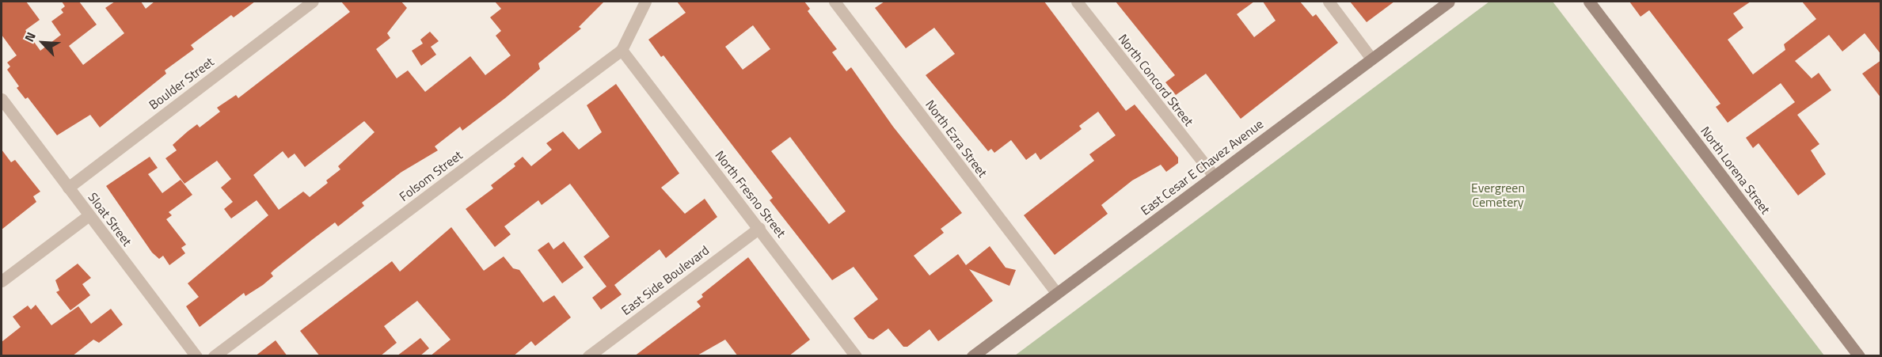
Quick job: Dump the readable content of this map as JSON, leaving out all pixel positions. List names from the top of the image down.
{
  "streets": {
    "main road": ["East Cesar E Chavez Avenue", "North Lorena Street"],
    "street": [
      "North Concord Street",
      "Boulder Street",
      "North Ezra Street",
      "Folsom Street",
      "North Fresno Street",
      "Sloat Street",
      "East Side Boulevard"
    ]
  },
  "crossings": [
    ["North Concord Street", "East Cesar E Chavez Avenue"],
    ["Boulder Street", "Sloat Street"],
    ["North Ezra Street", "East Cesar E Chavez Avenue"],
    ["Folsom Street", "North Fresno Street"],
    ["North Fresno Street", "East Side Boulevard"]
  ],
  "parks": ["Evergreen Cemetery"],
  "north": "top left"
}
